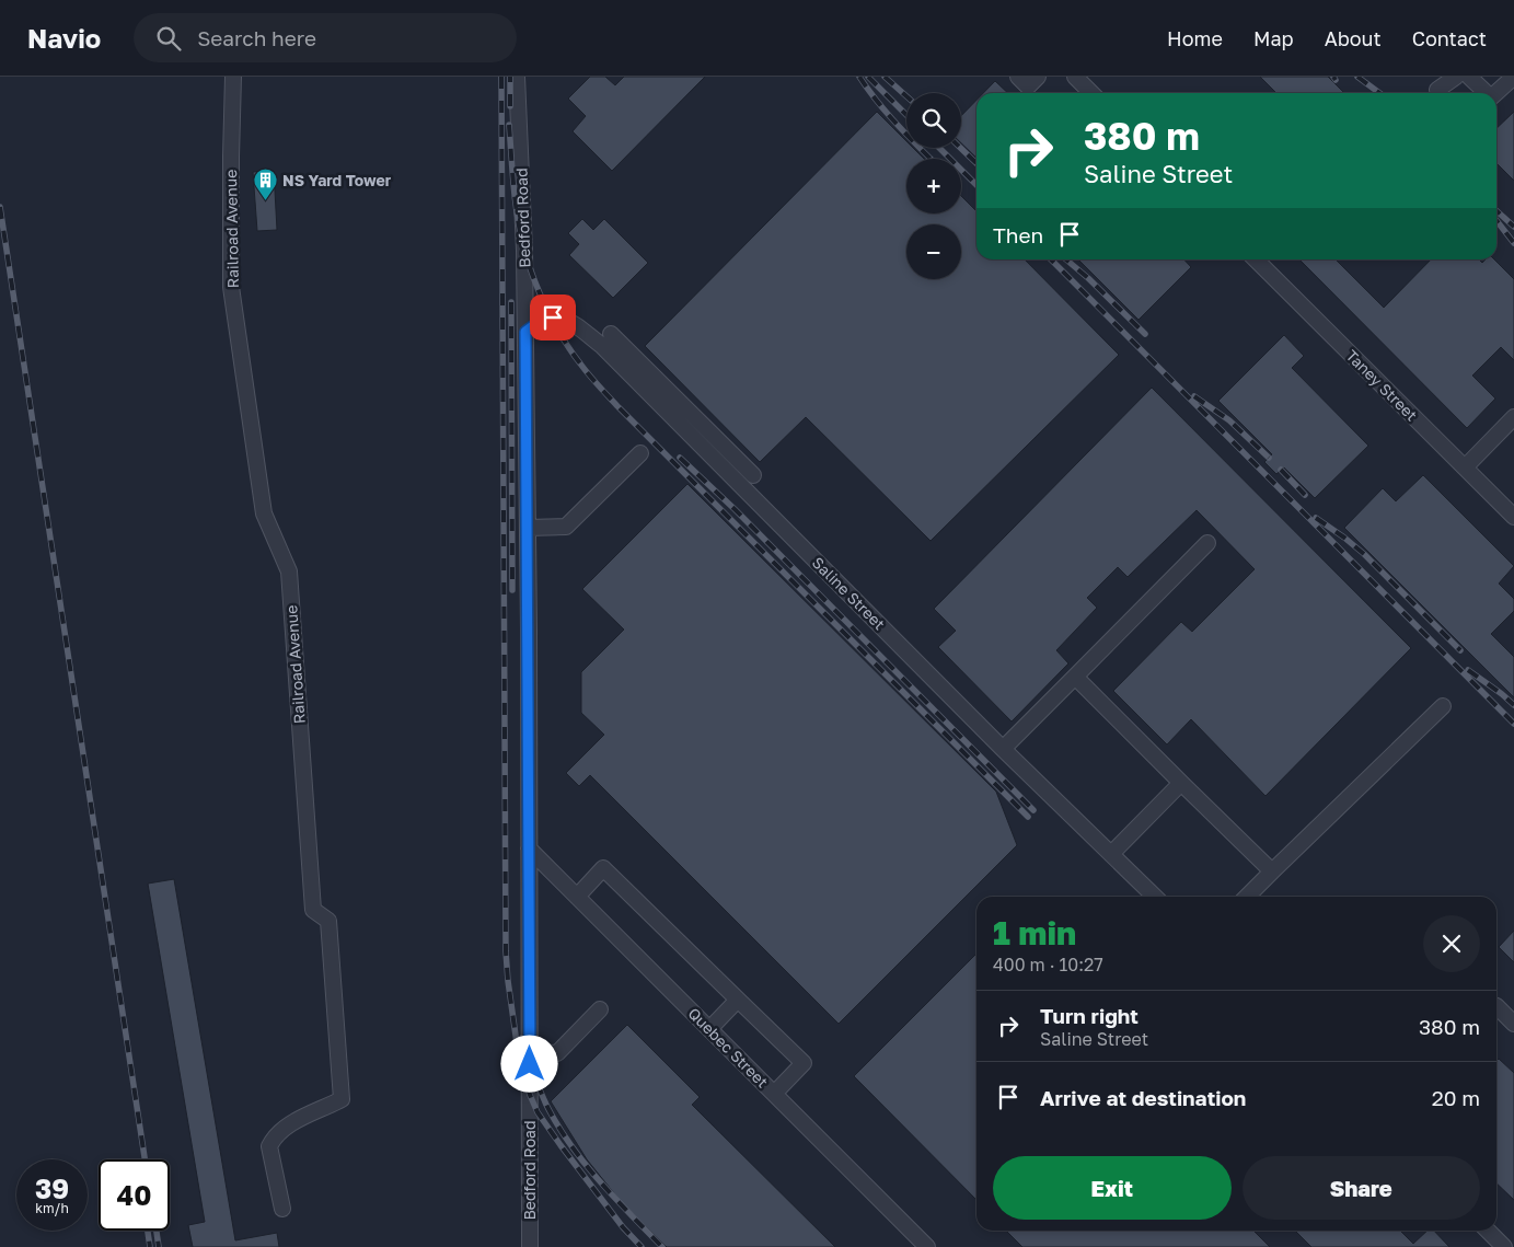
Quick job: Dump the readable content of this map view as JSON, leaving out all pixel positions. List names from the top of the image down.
{
  "streets": {
    "street": [
      "Bedford Road",
      "Railroad Avenue",
      "Taney Street",
      "Saline Street",
      "Quebec Street"
    ]
  },
  "crossings": [
    ["Bedford Road", "Saline Street"],
    ["Bedford Road", "Quebec Street"]
  ],
  "places": {
    "building": ["NS Yard Tower"]
  },
  "page": {
    "header": "Navio",
    "search": "Search here",
    "nav": [
      "Home",
      "Map",
      "About",
      "Contact"
    ],
    "map_buttons": ["+", "−"],
    "turn": ["380 m", "Saline Street"],
    "then": "Then",
    "heading": ["1 min", "400 m · 10:27"],
    "list": [
      {
        "name": "Turn right",
        "note": "Saline Street",
        "value": "380 m"
      },
      {
        "name": "Arrive at destination",
        "value": "20 m"
      }
    ],
    "buttons": ["Exit", "Share"],
    "speed": "39 km/h",
    "limit": "40"
  }
}
